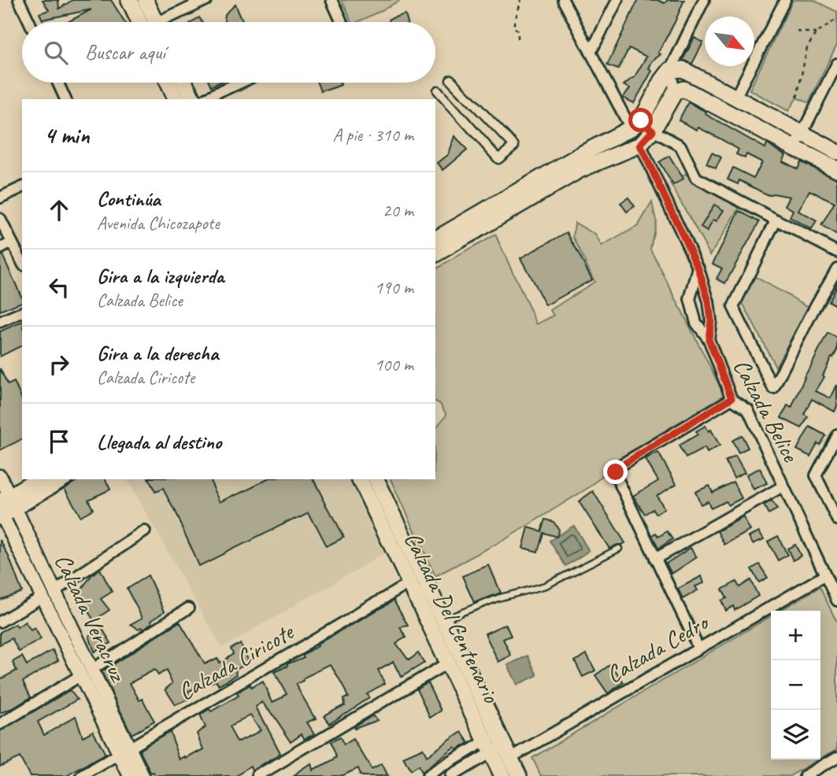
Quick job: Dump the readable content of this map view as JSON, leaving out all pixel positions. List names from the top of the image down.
{
  "streets": {
    "main road": ["Calzada Del Centenario"],
    "street": [
      "Calzada Belice",
      "Calzada Veracruz",
      "Calzada Cedro",
      "Calzada Ciricote"
    ]
  },
  "crossings": [
    ["Calzada Belice", "Calzada Cedro"],
    ["Calzada Veracruz", "Calzada Ciricote"],
    ["Calzada Del Centenario", "Calzada Cedro"],
    ["Calzada Del Centenario", "Calzada Ciricote"]
  ],
  "north": "bottom right",
  "page": {
    "search": "Buscar aquí",
    "heading": ["4 min", "A pie · 310 m"],
    "list": [
      ["Continúa", "Avenida Chicozapote", "20 m"],
      ["Gira a la izquierda", "Calzada Belice", "190 m"],
      ["Gira a la derecha", "Calzada Ciricote", "100 m"],
      "Llegada al destino"
    ],
    "map_buttons": ["+", "−"]
  }
}
